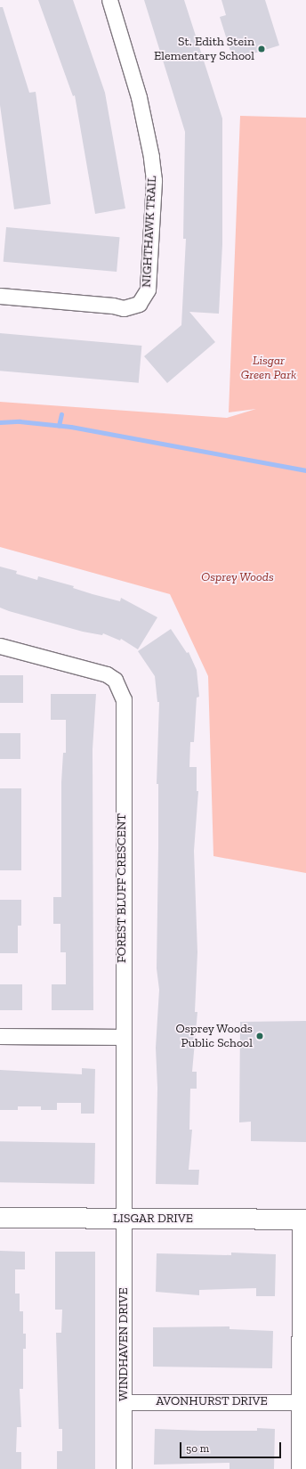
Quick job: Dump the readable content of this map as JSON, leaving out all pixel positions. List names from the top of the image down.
{
  "streets": {
    "street": [
      "NIGHTHAWK TRAIL",
      "FOREST BLUFF CRESCENT",
      "LISGAR DRIVE",
      "WINDHAVEN DRIVE",
      "AVONHURST DRIVE"
    ]
  },
  "crossings": [
    ["FOREST BLUFF CRESCENT", "LISGAR DRIVE"],
    ["FOREST BLUFF CRESCENT", "WINDHAVEN DRIVE"],
    ["LISGAR DRIVE", "WINDHAVEN DRIVE"],
    ["WINDHAVEN DRIVE", "AVONHURST DRIVE"]
  ],
  "parks": ["Lisgar Green Park", "Osprey Woods"],
  "places": ["St. Edith Stein Elementary School", "Osprey Woods Public School"],
  "scale_bar": "50 m"
}
